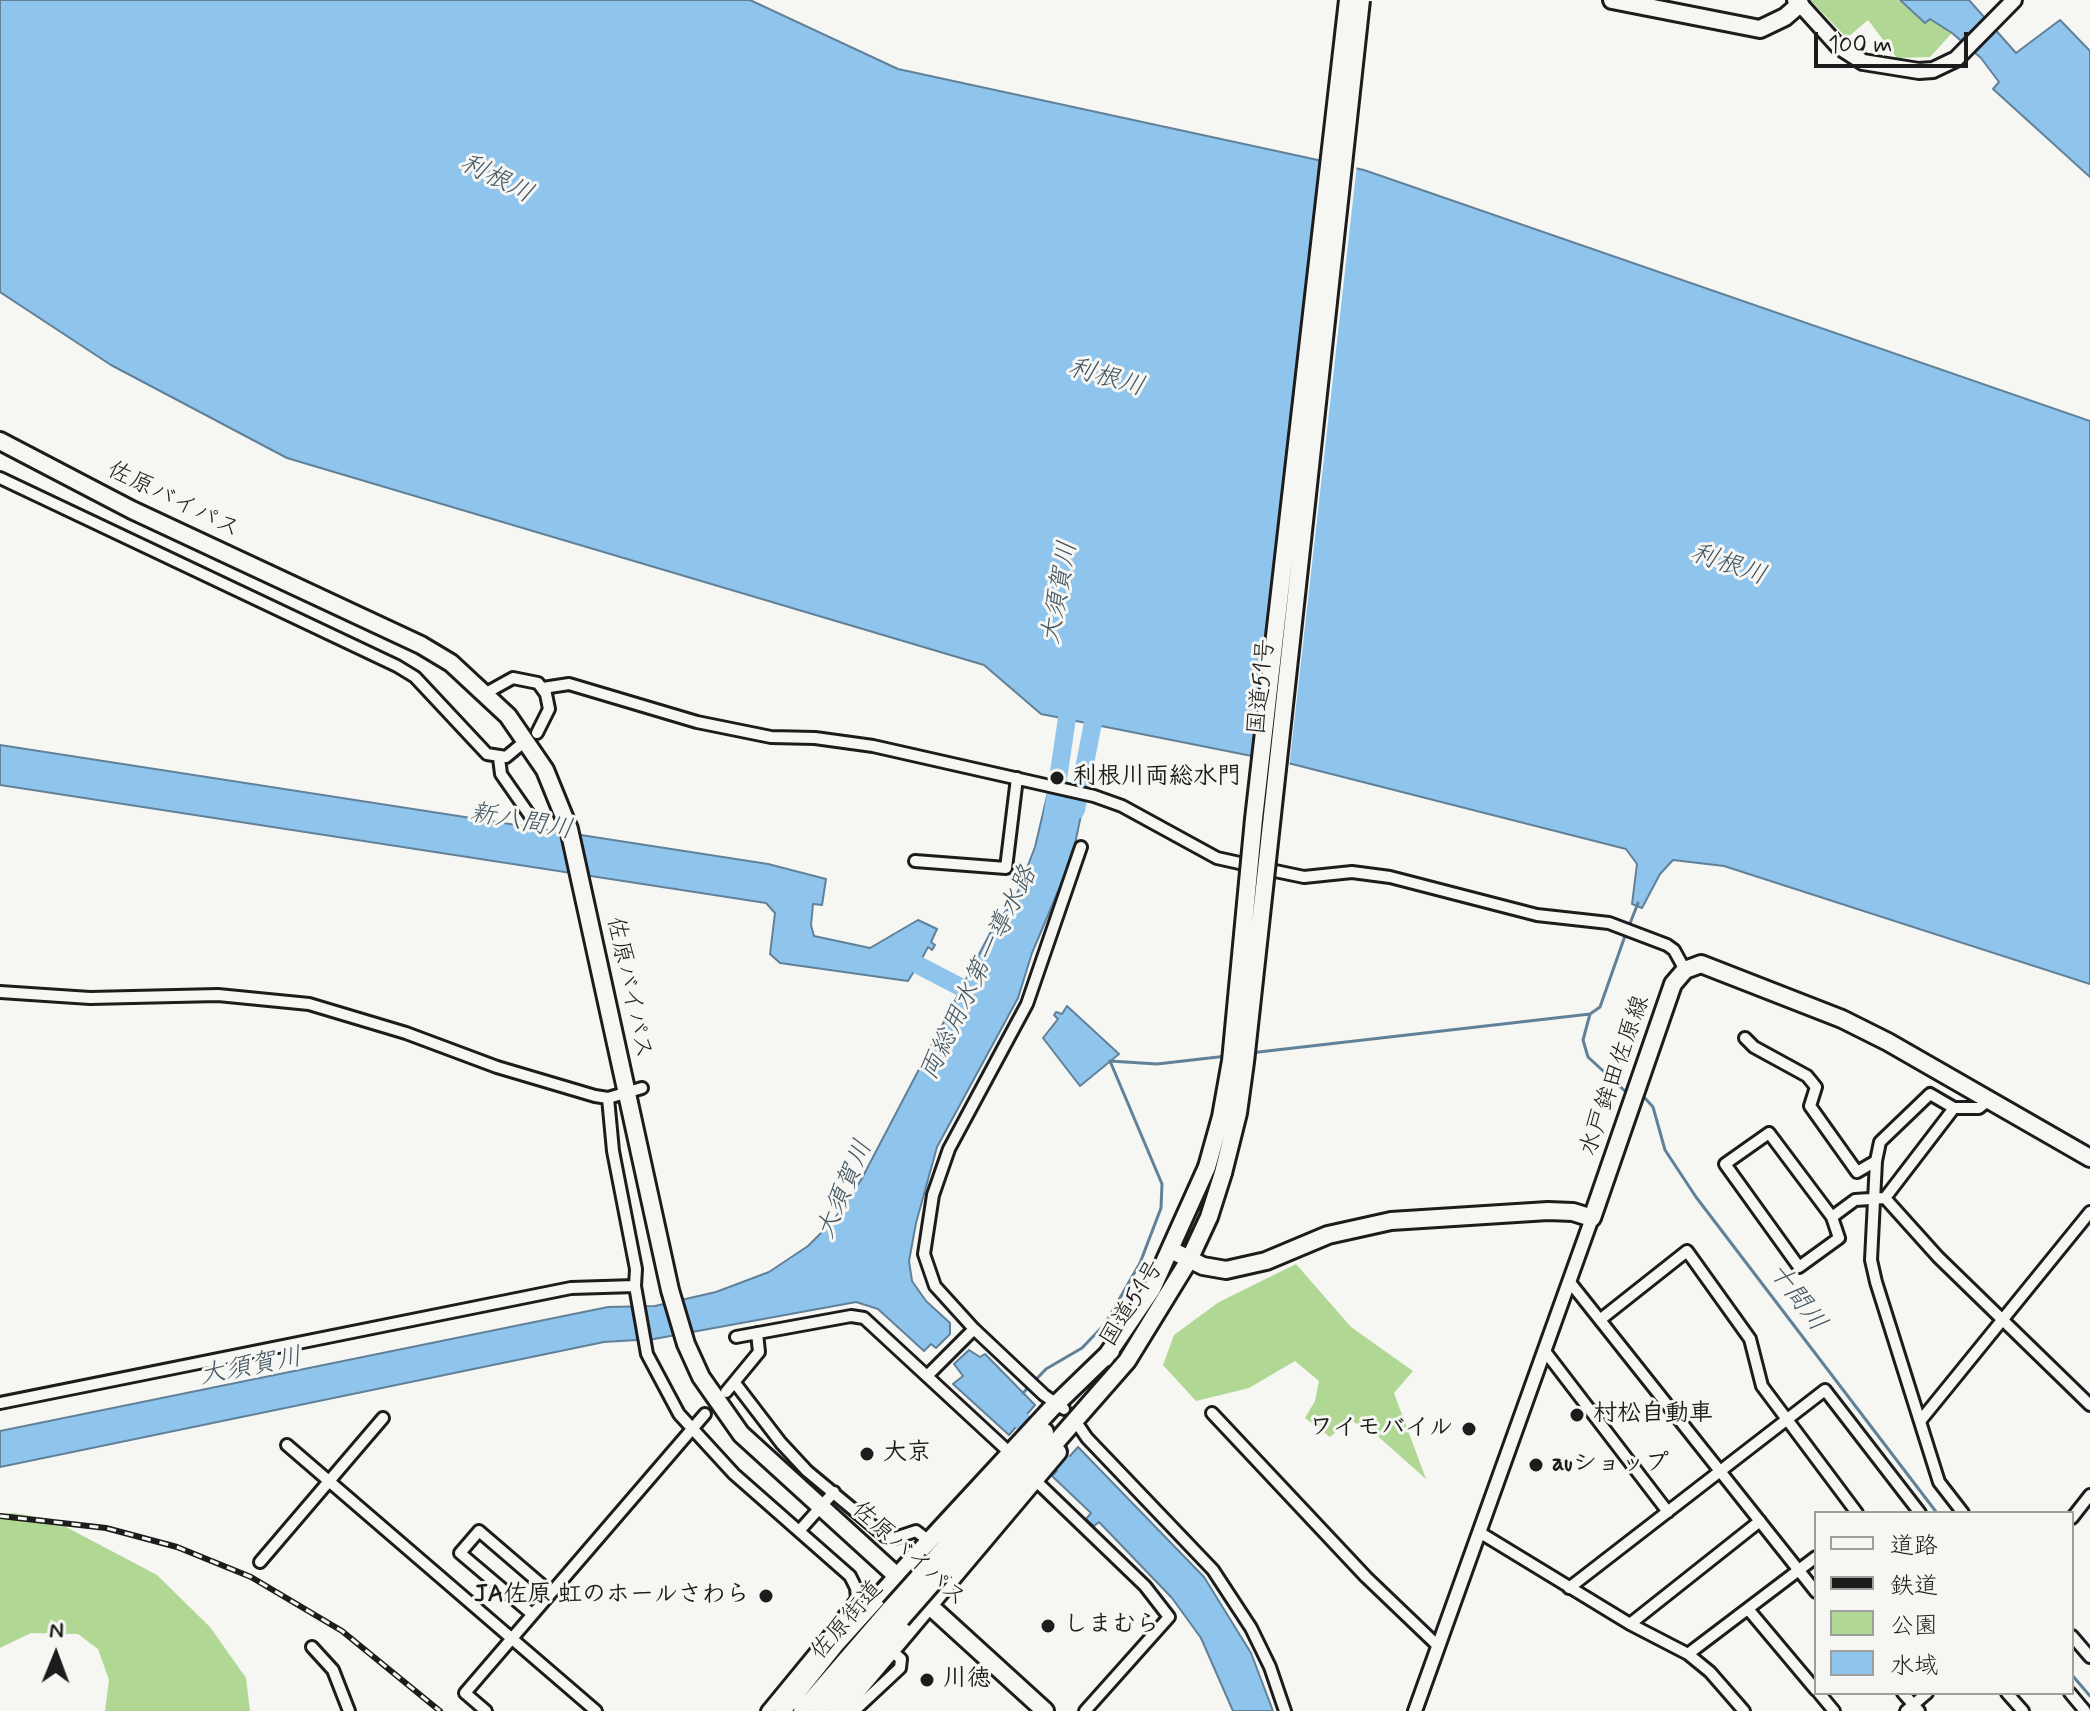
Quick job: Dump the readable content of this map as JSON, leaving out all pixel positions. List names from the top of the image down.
{
  "streets": {
    "main road": [
      "佐原バイパス",
      "国道51号",
      "水戸鉾田佐原線",
      "佐原街道"
    ]
  },
  "water": [
    "利根川",
    "大須賀川",
    "新八間川",
    "両総用水第一導水路",
    "十間川"
  ],
  "places": [
    "利根川両総水門",
    "村松自動車",
    "ワイモバイル",
    "大京",
    "auショップ",
    "JA佐原 虹のホールさわら",
    "しまむら",
    "川徳"
  ],
  "legend": [
    "道路",
    "鉄道",
    "公園",
    "水域"
  ],
  "scale_bar": "100 m",
  "north": "top"
}
